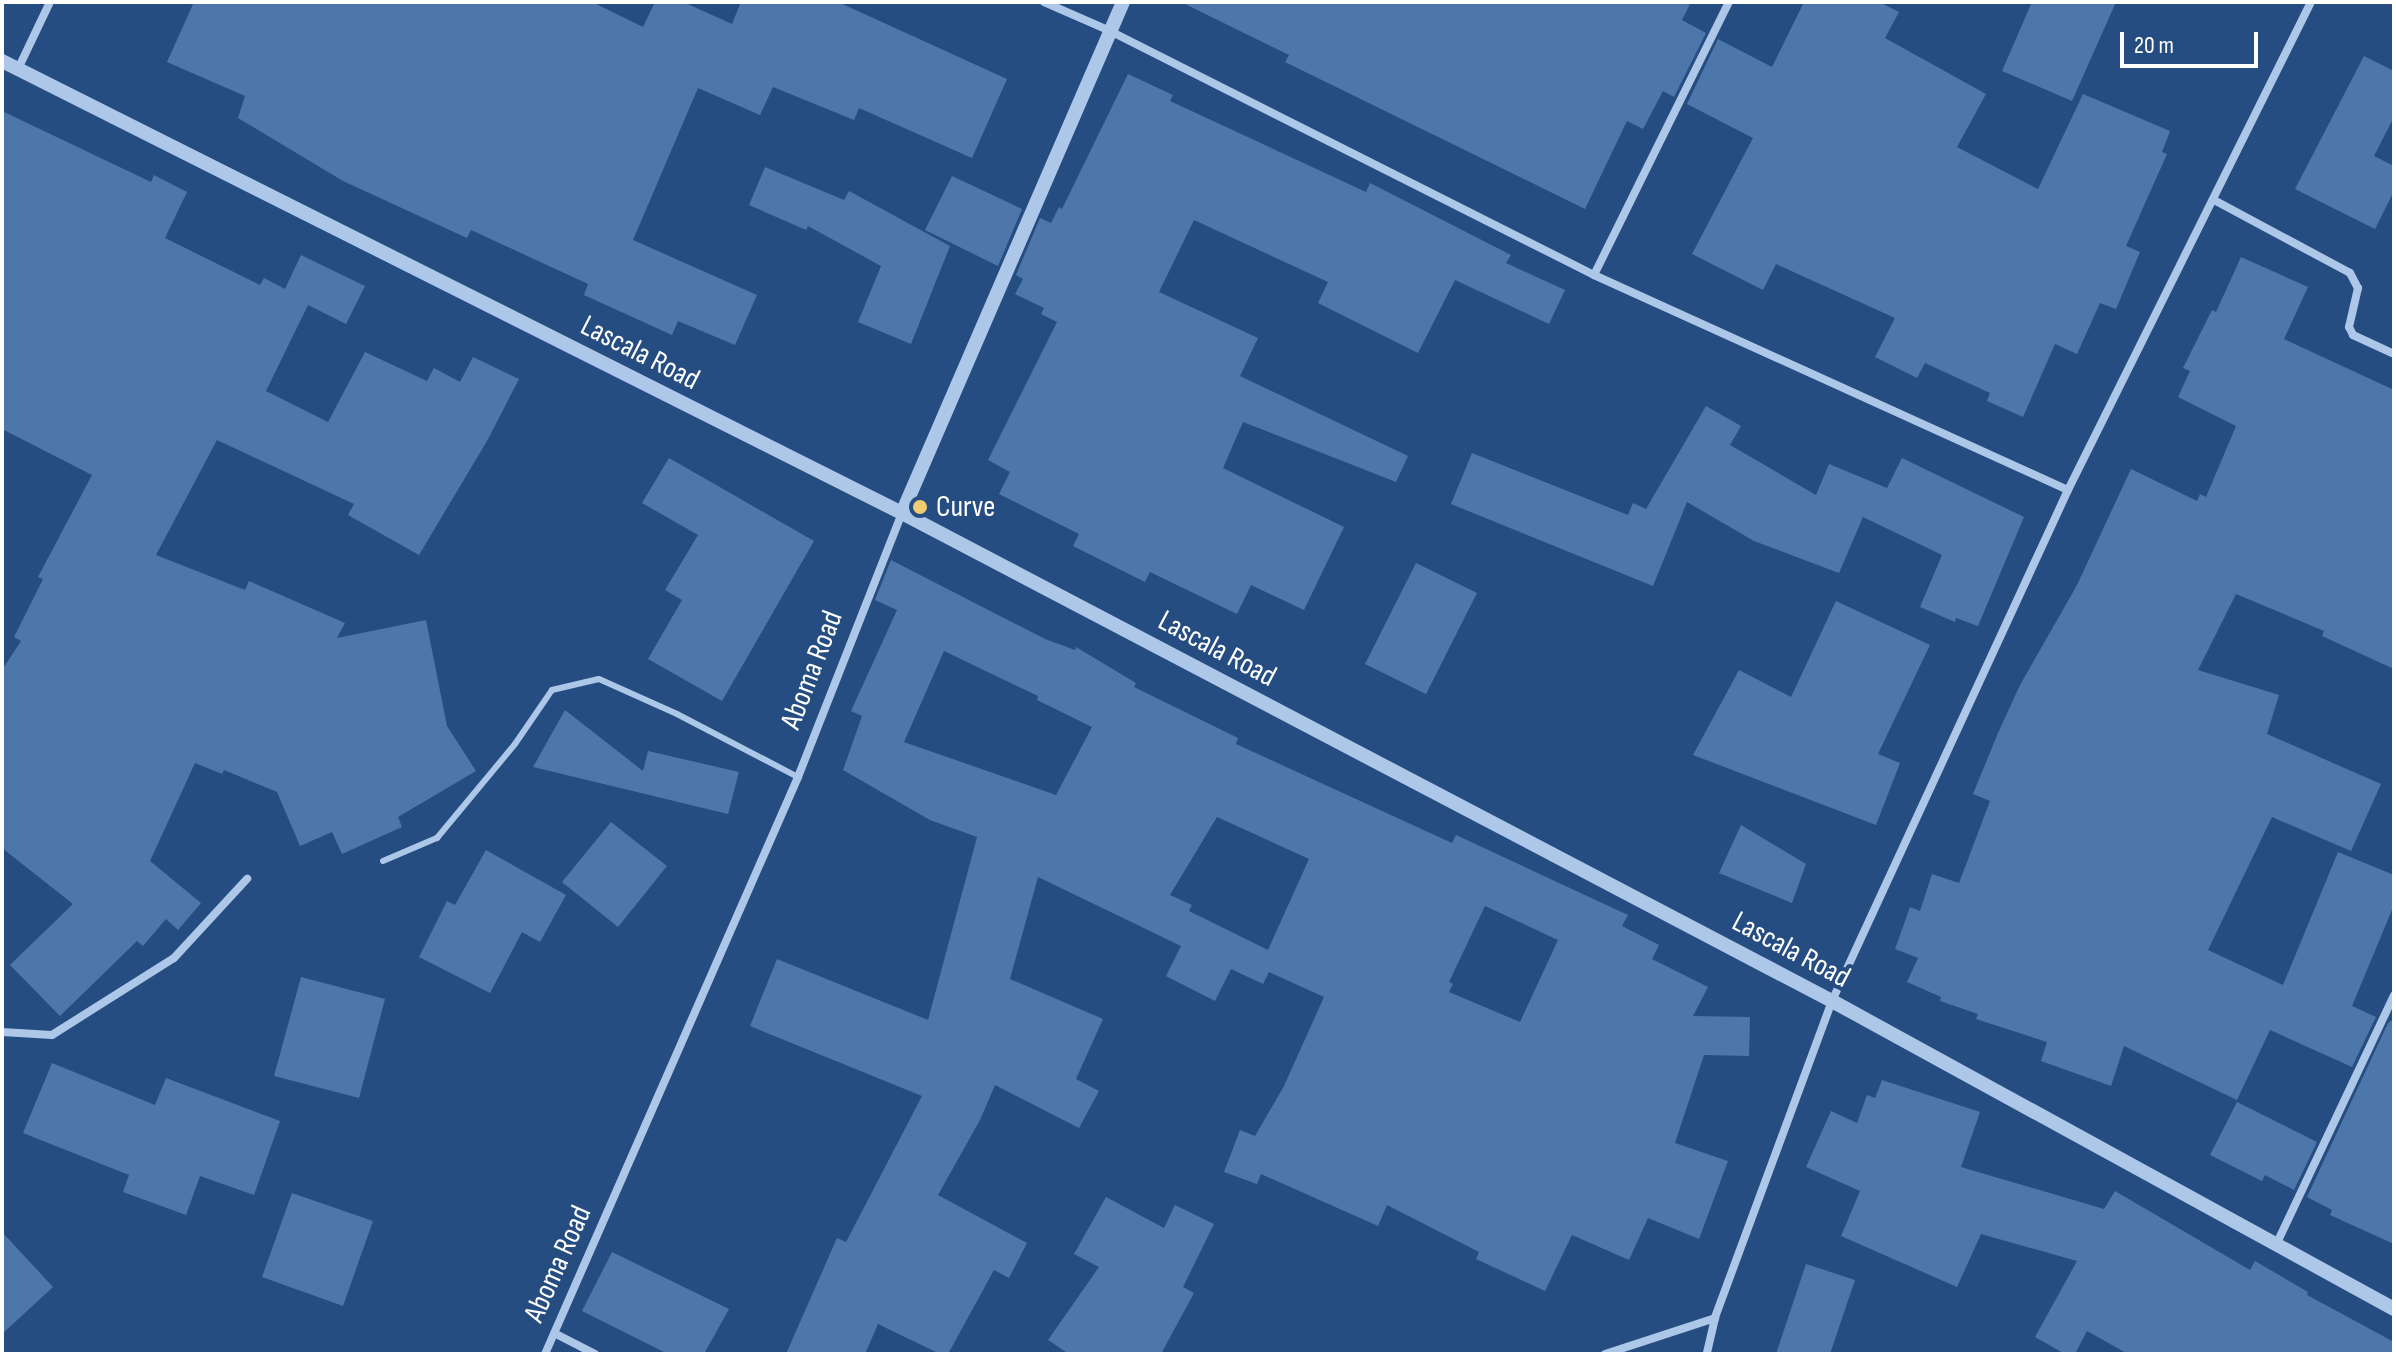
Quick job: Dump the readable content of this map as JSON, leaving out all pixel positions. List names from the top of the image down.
{
  "streets": {
    "street": ["Lascala Road", "Aboma Road"]
  },
  "crossings": [
    ["Lascala Road", "Aboma Road"]
  ],
  "places": ["Curve"],
  "scale_bar": "20 m"
}
